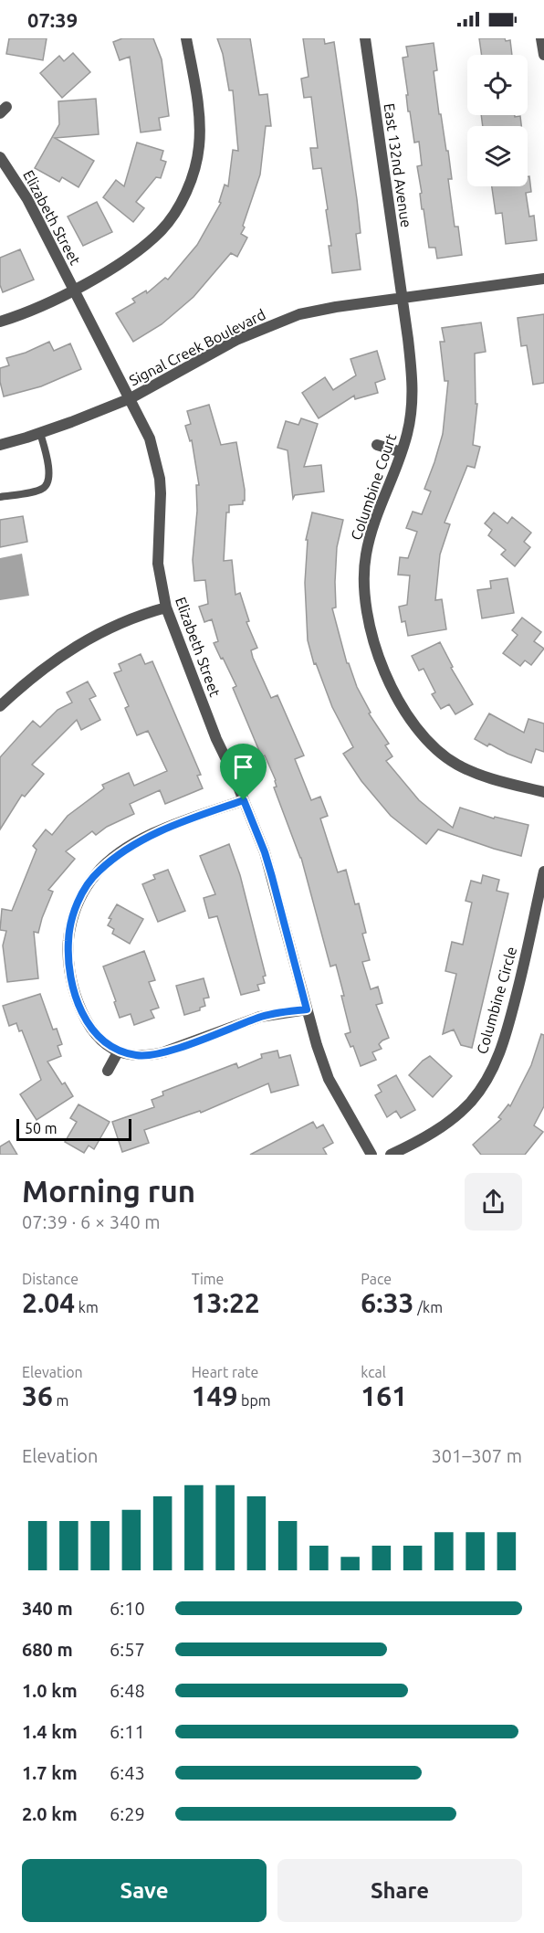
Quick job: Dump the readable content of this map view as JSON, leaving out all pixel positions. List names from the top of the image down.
{
  "streets": {
    "street": [
      "East 132nd Avenue",
      "Elizabeth Street",
      "Signal Creek Boulevard",
      "Columbine Court",
      "Columbine Circle"
    ]
  },
  "crossings": [
    ["East 132nd Avenue", "Signal Creek Boulevard"],
    ["East 132nd Avenue", "Columbine Court"],
    ["Elizabeth Street", "Signal Creek Boulevard"],
    ["Signal Creek Boulevard", "Columbine Court"]
  ],
  "scale_bar": "50 m",
  "page": {
    "status": "07:39",
    "scale": "50 m",
    "heading": ["Morning run", "07:39 · 6 × 340 m"],
    "stats": [
      ["Distance", "2.04 km"],
      ["Time", "13:22"],
      ["Pace", "6:33 /km"],
      ["Elevation", "36 m"],
      ["Heart rate", "149 bpm"],
      ["kcal", "161"]
    ],
    "chart": ["Elevation", "301–307 m"],
    "list": [
      {
        "name": "340 m",
        "note": "6:10"
      },
      {
        "name": "680 m",
        "note": "6:57"
      },
      {
        "name": "1.0 km",
        "note": "6:48"
      },
      {
        "name": "1.4 km",
        "note": "6:11"
      },
      {
        "name": "1.7 km",
        "note": "6:43"
      },
      {
        "name": "2.0 km",
        "note": "6:29"
      }
    ],
    "buttons": ["Save", "Share"]
  }
}
